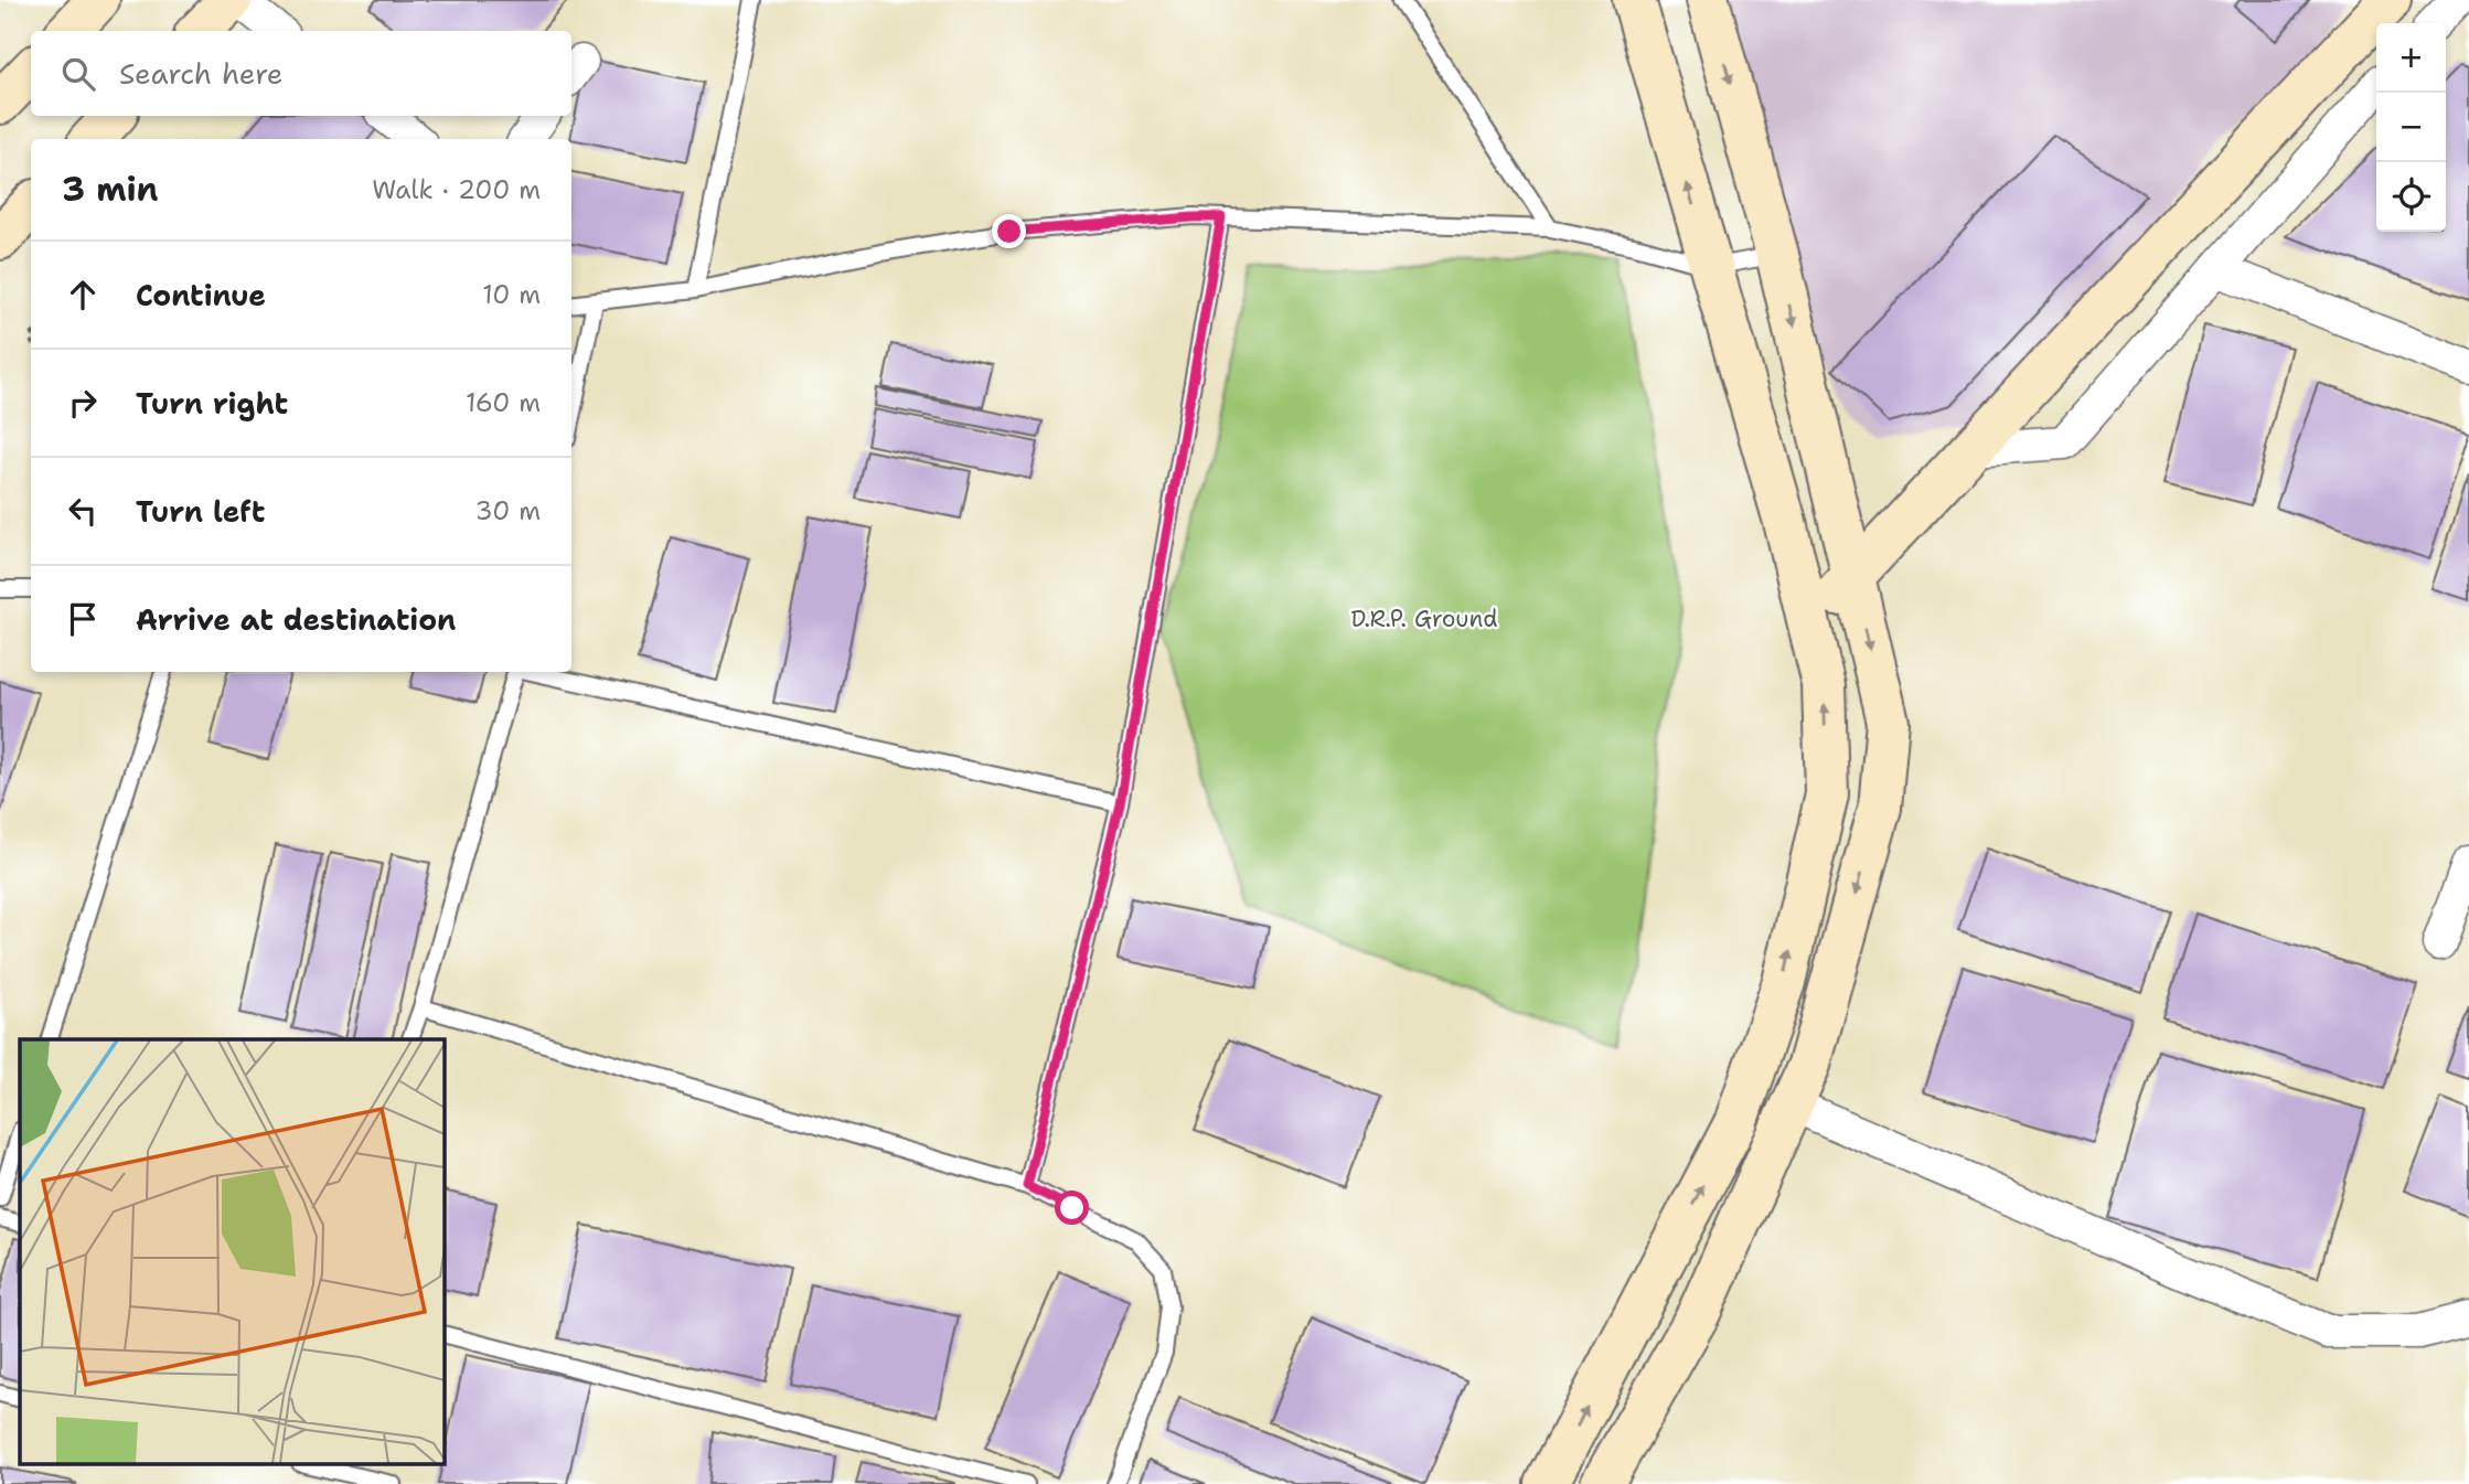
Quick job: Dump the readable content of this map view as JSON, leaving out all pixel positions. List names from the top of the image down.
{
  "parks": ["D.R.P. Ground"],
  "page": {
    "map_buttons": ["+", "−"],
    "search": "Search here",
    "heading": ["3 min", "Walk · 200 m"],
    "list": [
      ["Continue", "10 m"],
      ["Turn right", "160 m"],
      ["Turn left", "30 m"],
      "Arrive at destination"
    ]
  }
}
